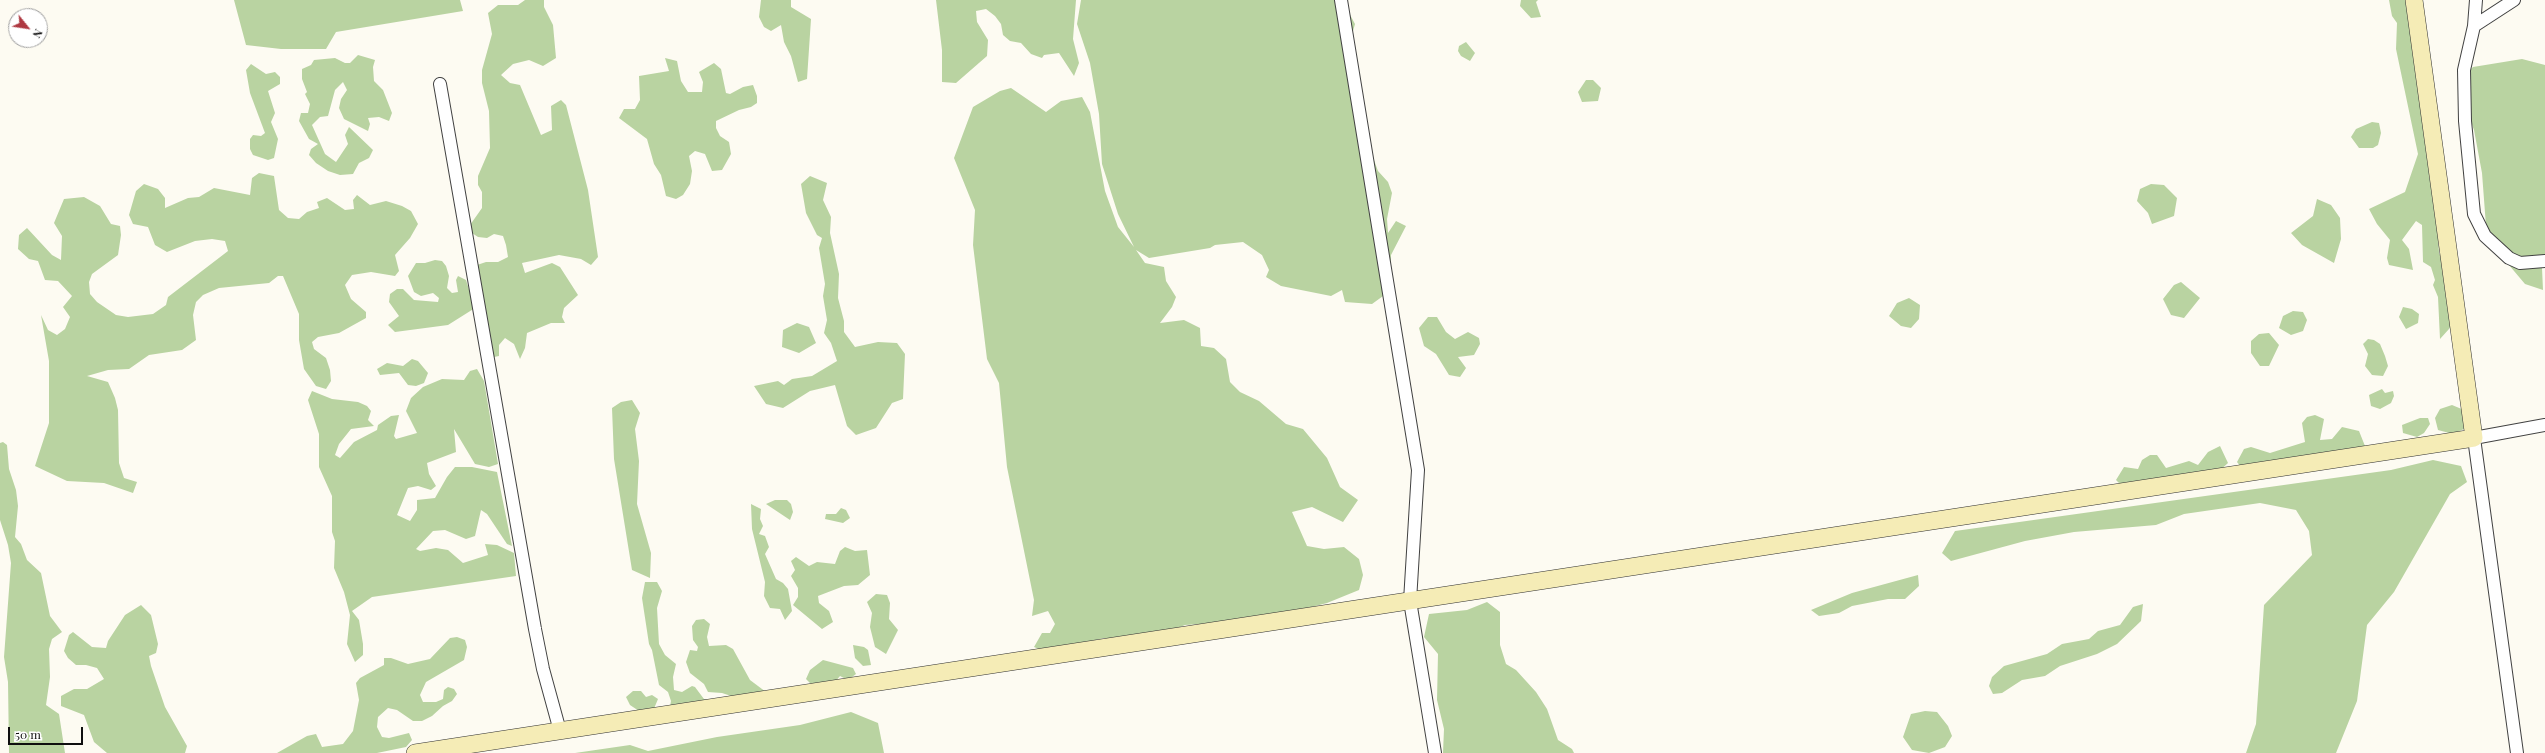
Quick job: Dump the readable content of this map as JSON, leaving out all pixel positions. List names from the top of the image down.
{
  "scale_bar": "50 m",
  "north": "bottom right"
}
